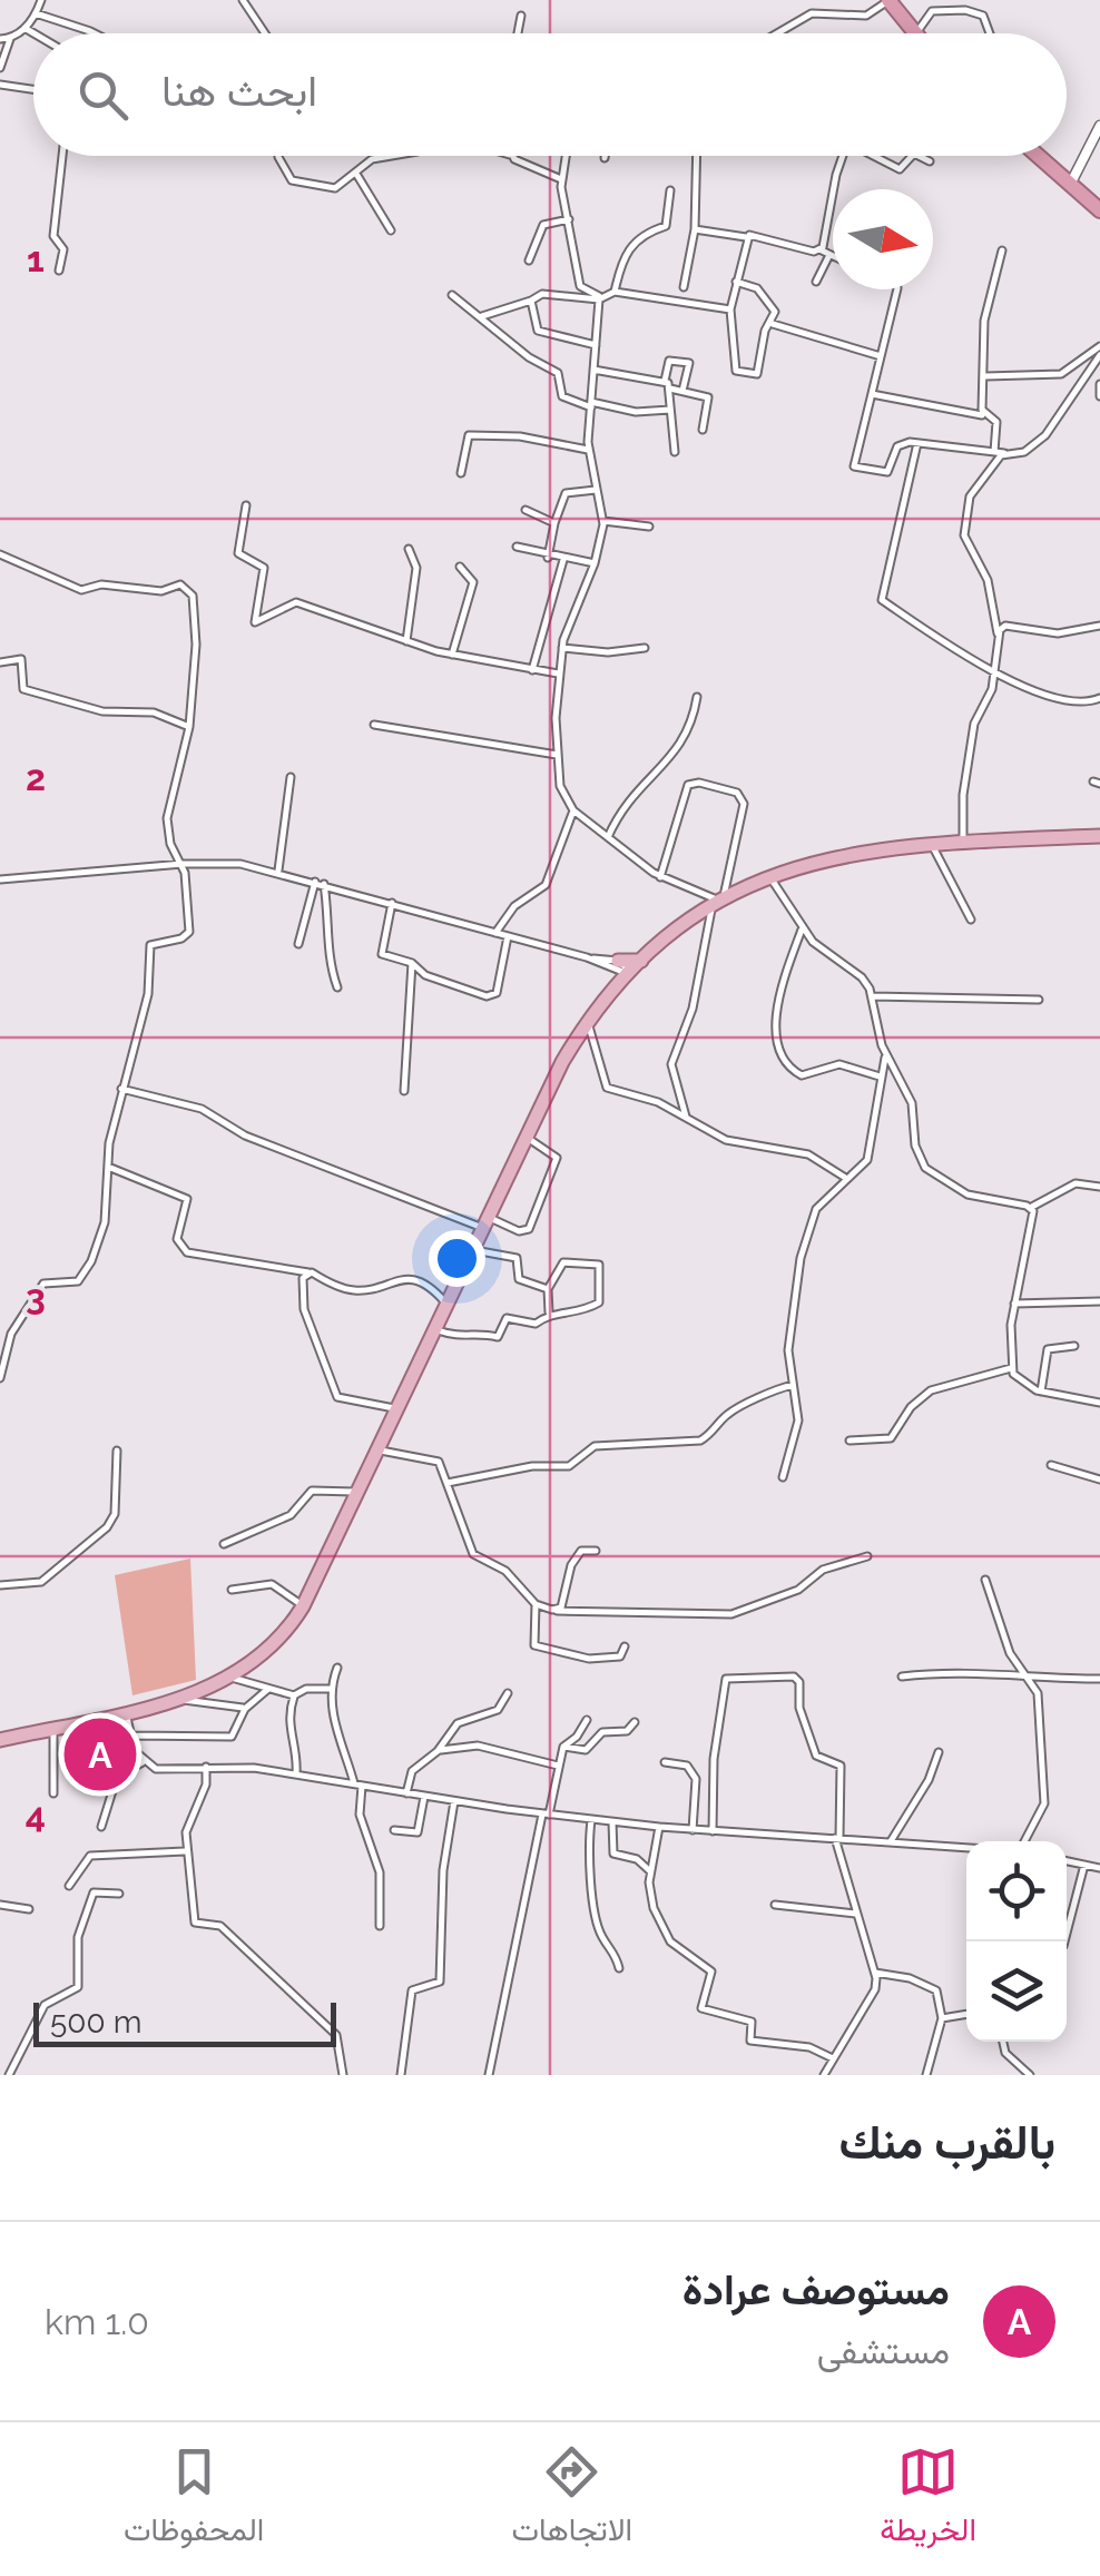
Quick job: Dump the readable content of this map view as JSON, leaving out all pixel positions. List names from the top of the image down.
{
  "scale_bar": "500 m",
  "north": "right",
  "page": {
    "search": "ابحث هنا",
    "pins": "A",
    "scale": "500 m",
    "heading": "بالقرب منك",
    "list": [
      {
        "mark": "A",
        "name": "مستوصف عرادة",
        "note": "مستشفى",
        "value": "1.0 km"
      }
    ],
    "nav": ["الخريطة", "الاتجاهات", "المحفوظات"]
  },
  "grid": {
    "rows": [
      "1",
      "2",
      "3",
      "4"
    ]
  }
}
